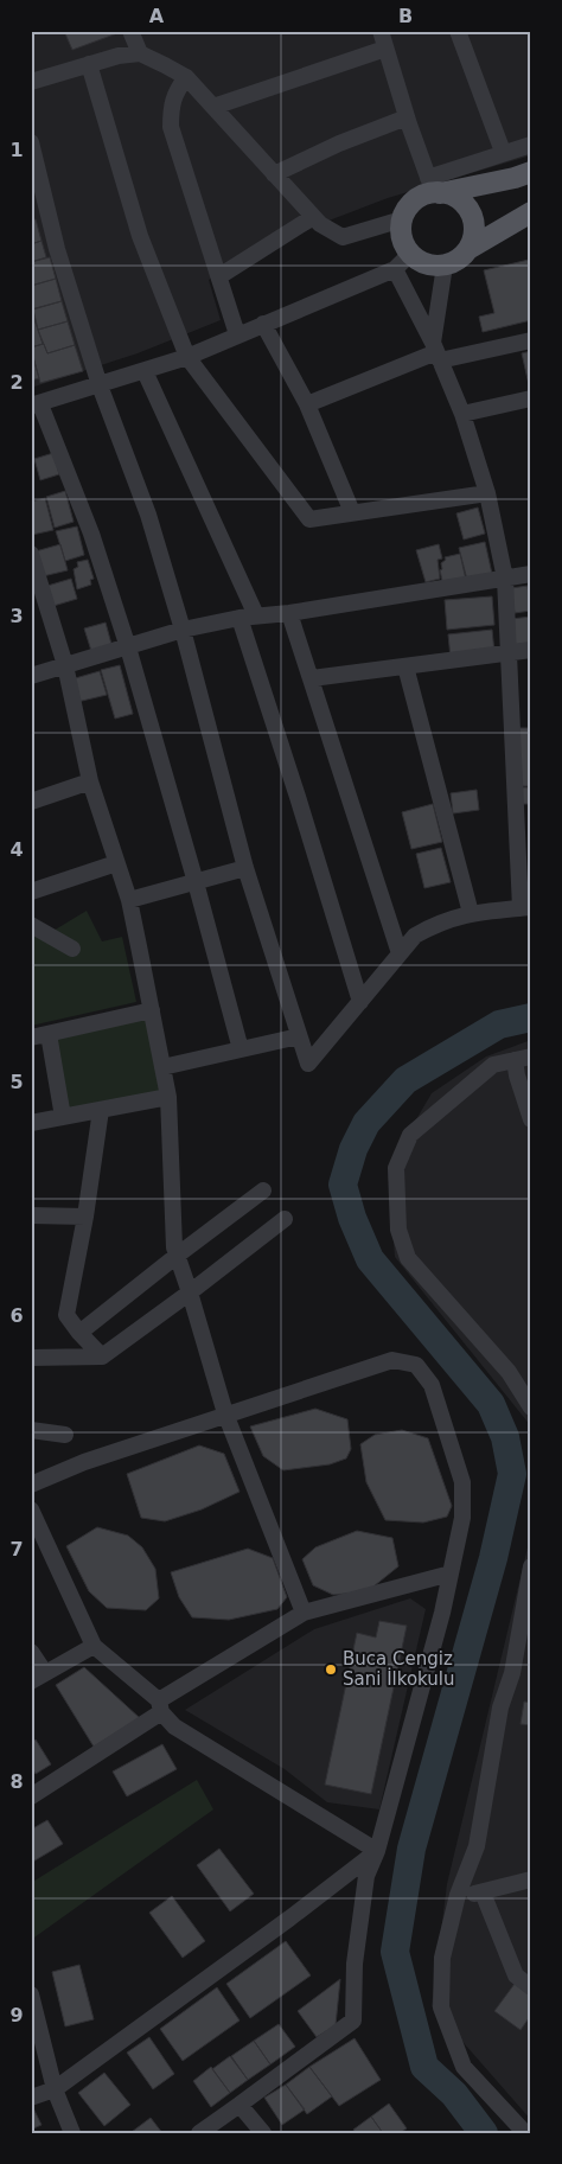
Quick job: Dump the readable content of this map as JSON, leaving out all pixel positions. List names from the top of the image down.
{
  "places": ["Buca Cengiz Sani İlkokulu"],
  "grid": {
    "columns": ["A", "B"],
    "rows": [
      "1",
      "2",
      "3",
      "4",
      "5",
      "6",
      "7",
      "8",
      "9"
    ]
  }
}
